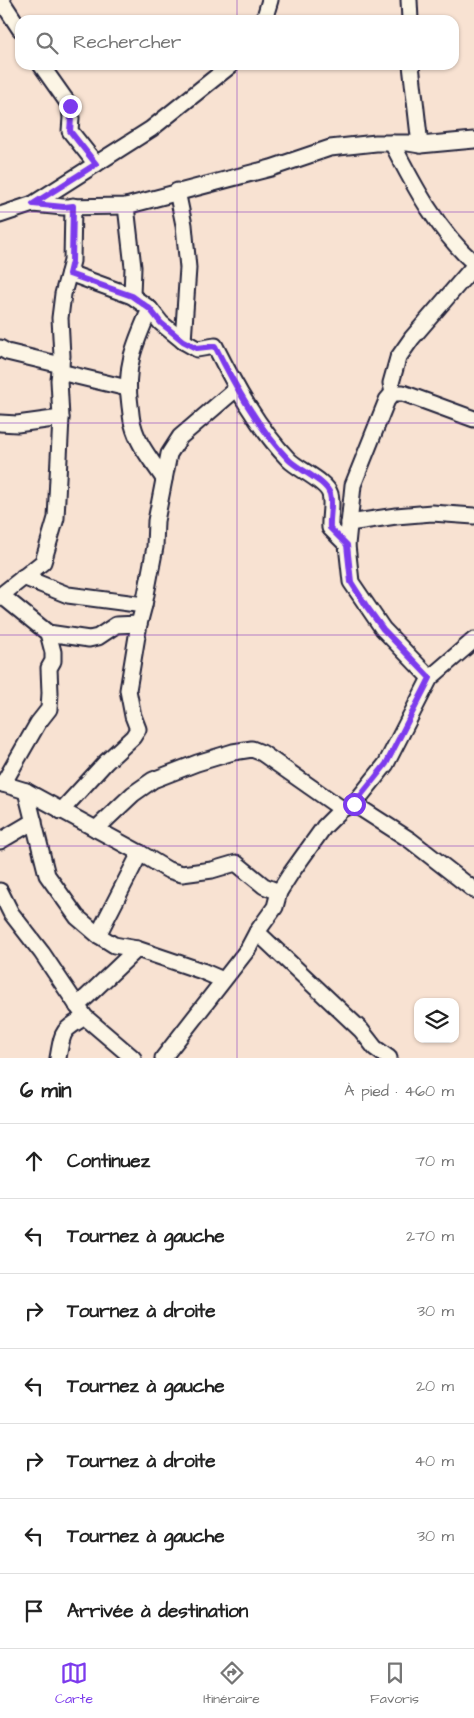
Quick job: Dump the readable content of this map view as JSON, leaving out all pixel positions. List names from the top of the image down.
{
  "page": {
    "search": "Rechercher",
    "heading": ["6 min", "À pied · 460 m"],
    "list": [
      ["Continuez", "70 m"],
      ["Tournez à gauche", "270 m"],
      ["Tournez à droite", "30 m"],
      ["Tournez à gauche", "20 m"],
      ["Tournez à droite", "40 m"],
      ["Tournez à gauche", "30 m"],
      "Arrivée à destination"
    ],
    "nav": ["Carte", "Itinéraire", "Favoris"]
  }
}
